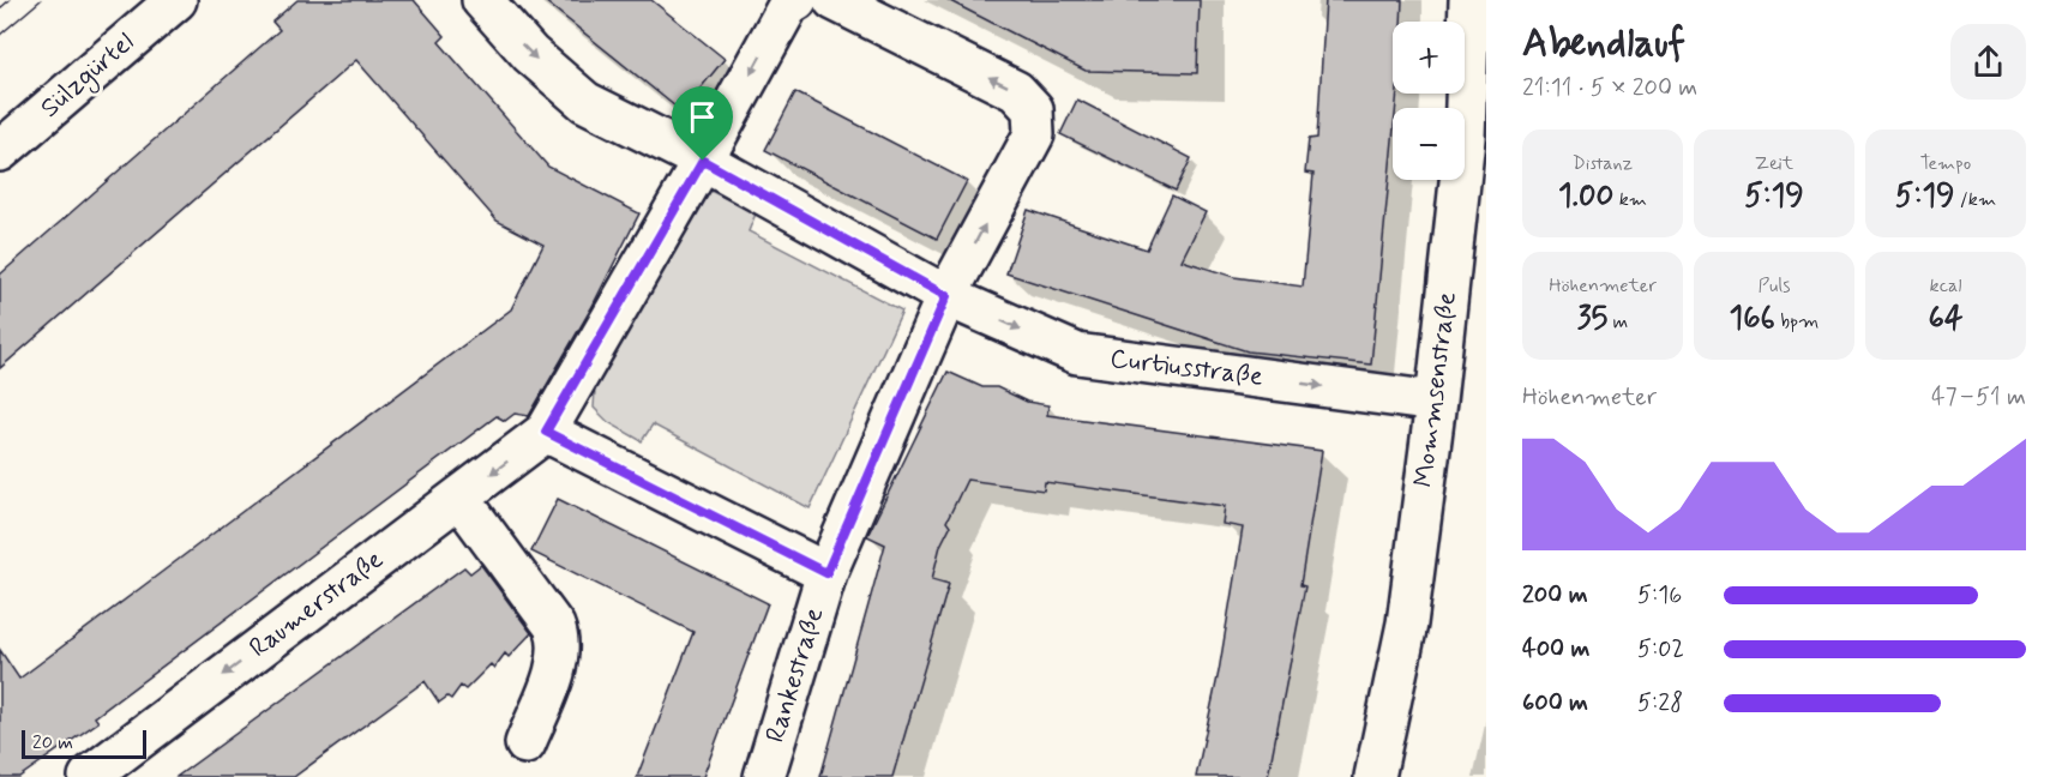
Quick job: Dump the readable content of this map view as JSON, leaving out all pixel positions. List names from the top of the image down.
{
  "streets": {
    "street": [
      "Sülzgürtel",
      "Curtiusstraße",
      "Mommsenstraße",
      "Raumerstraße",
      "Rankestraße"
    ]
  },
  "crossings": [
    ["Curtiusstraße", "Mommsenstraße"],
    ["Curtiusstraße", "Raumerstraße"],
    ["Curtiusstraße", "Rankestraße"]
  ],
  "one_way": ["Curtiusstraße", "Raumerstraße"],
  "scale_bar": "20 m",
  "page": {
    "heading": ["Abendlauf", "21:11 · 5 × 200 m"],
    "map_buttons": ["+", "−"],
    "stats": [
      ["Distanz", "1.00 km"],
      ["Zeit", "5:19"],
      ["Tempo", "5:19 /km"],
      ["Höhenmeter", "35 m"],
      ["Puls", "166 bpm"],
      ["kcal", "64"]
    ],
    "chart": ["Höhenmeter", "47–51 m"],
    "list": [
      {
        "name": "200 m",
        "note": "5:16"
      },
      {
        "name": "400 m",
        "note": "5:02"
      },
      {
        "name": "600 m",
        "note": "5:28"
      }
    ],
    "scale": "20 m"
  }
}
